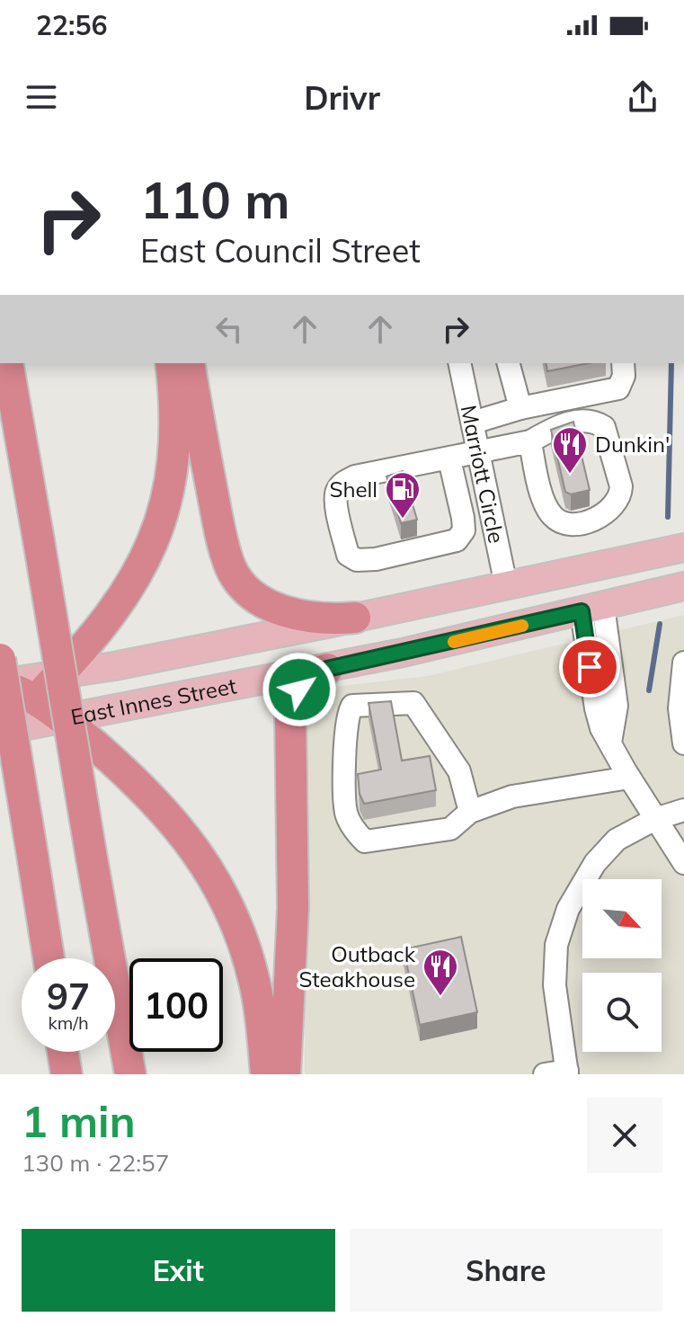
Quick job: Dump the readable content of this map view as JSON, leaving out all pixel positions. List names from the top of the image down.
{
  "streets": {
    "main road": ["East Innes Street"],
    "street": ["Marriott Circle"]
  },
  "crossings": [
    ["Marriott Circle", "East Innes Street"]
  ],
  "places": {
    "restaurant": ["Dunkin'", "Outback Steakhouse"],
    "fuel station": ["Shell"]
  },
  "north": "bottom right",
  "page": {
    "status": "22:56",
    "header": "Drivr",
    "turn": ["110 m", "East Council Street"],
    "speed": "97 km/h",
    "limit": "100",
    "heading": ["1 min", "130 m · 22:57"],
    "buttons": ["Exit", "Share"]
  }
}
